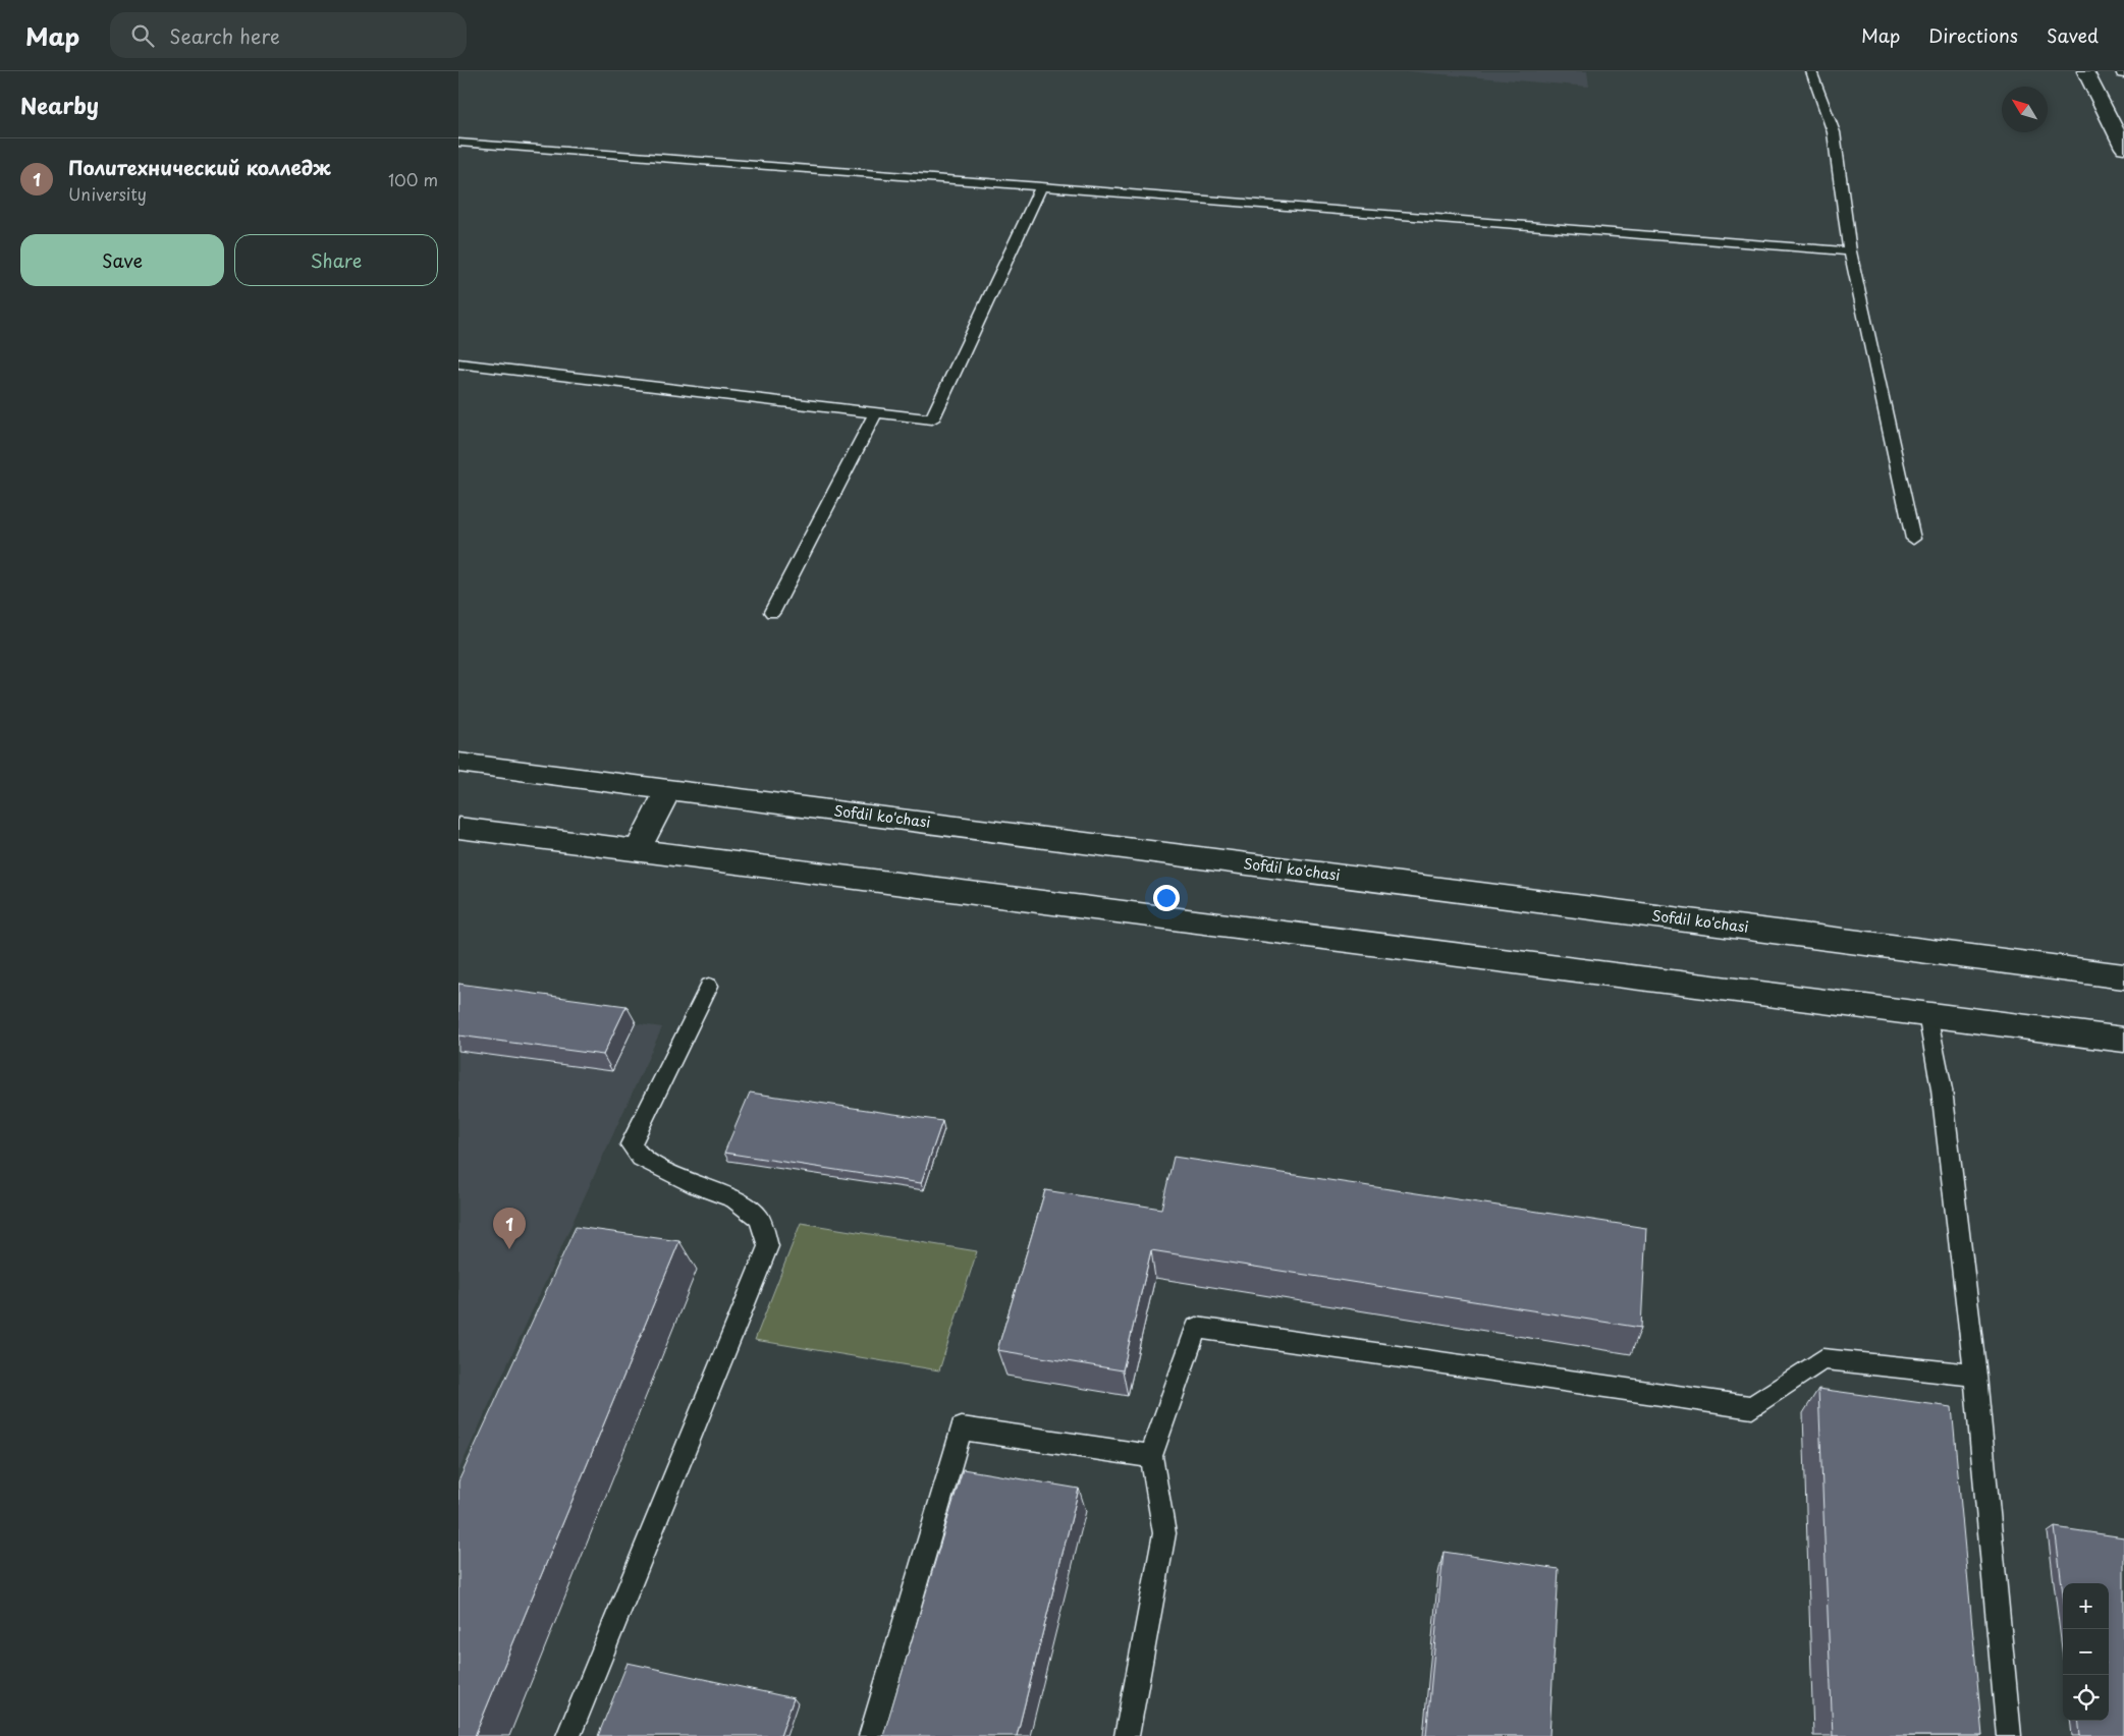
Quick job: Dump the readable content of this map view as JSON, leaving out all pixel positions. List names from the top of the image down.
{
  "streets": {
    "street": ["Sofdil ko'chasi"]
  },
  "north": "top left",
  "page": {
    "header": "Map",
    "search": "Search here",
    "nav": ["Map", "Directions", "Saved"],
    "heading": "Nearby",
    "list": [
      {
        "mark": "1",
        "name": "Политехнический колледж",
        "note": "University",
        "value": "100 m"
      }
    ],
    "buttons": ["Save", "Share"],
    "pins": "1",
    "map_buttons": ["+", "−"]
  }
}
